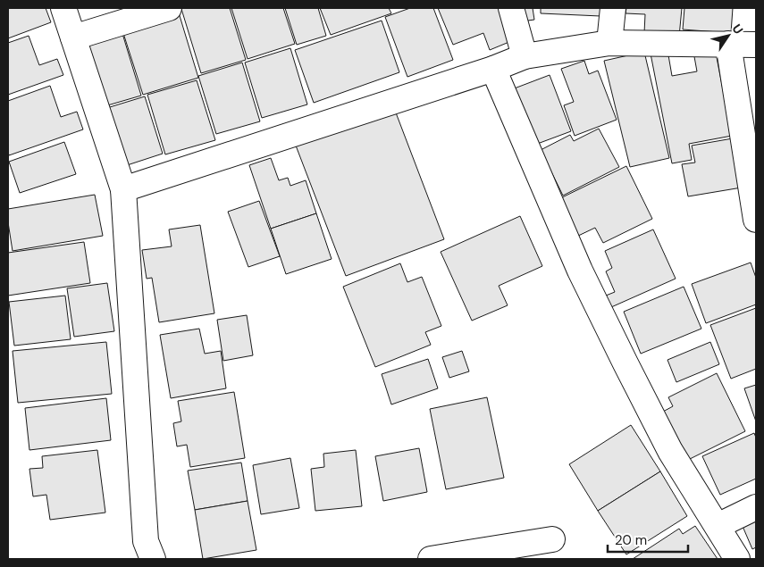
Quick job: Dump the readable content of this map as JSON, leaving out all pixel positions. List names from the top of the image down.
{
  "scale_bar": "20 m",
  "north": "top right"
}
